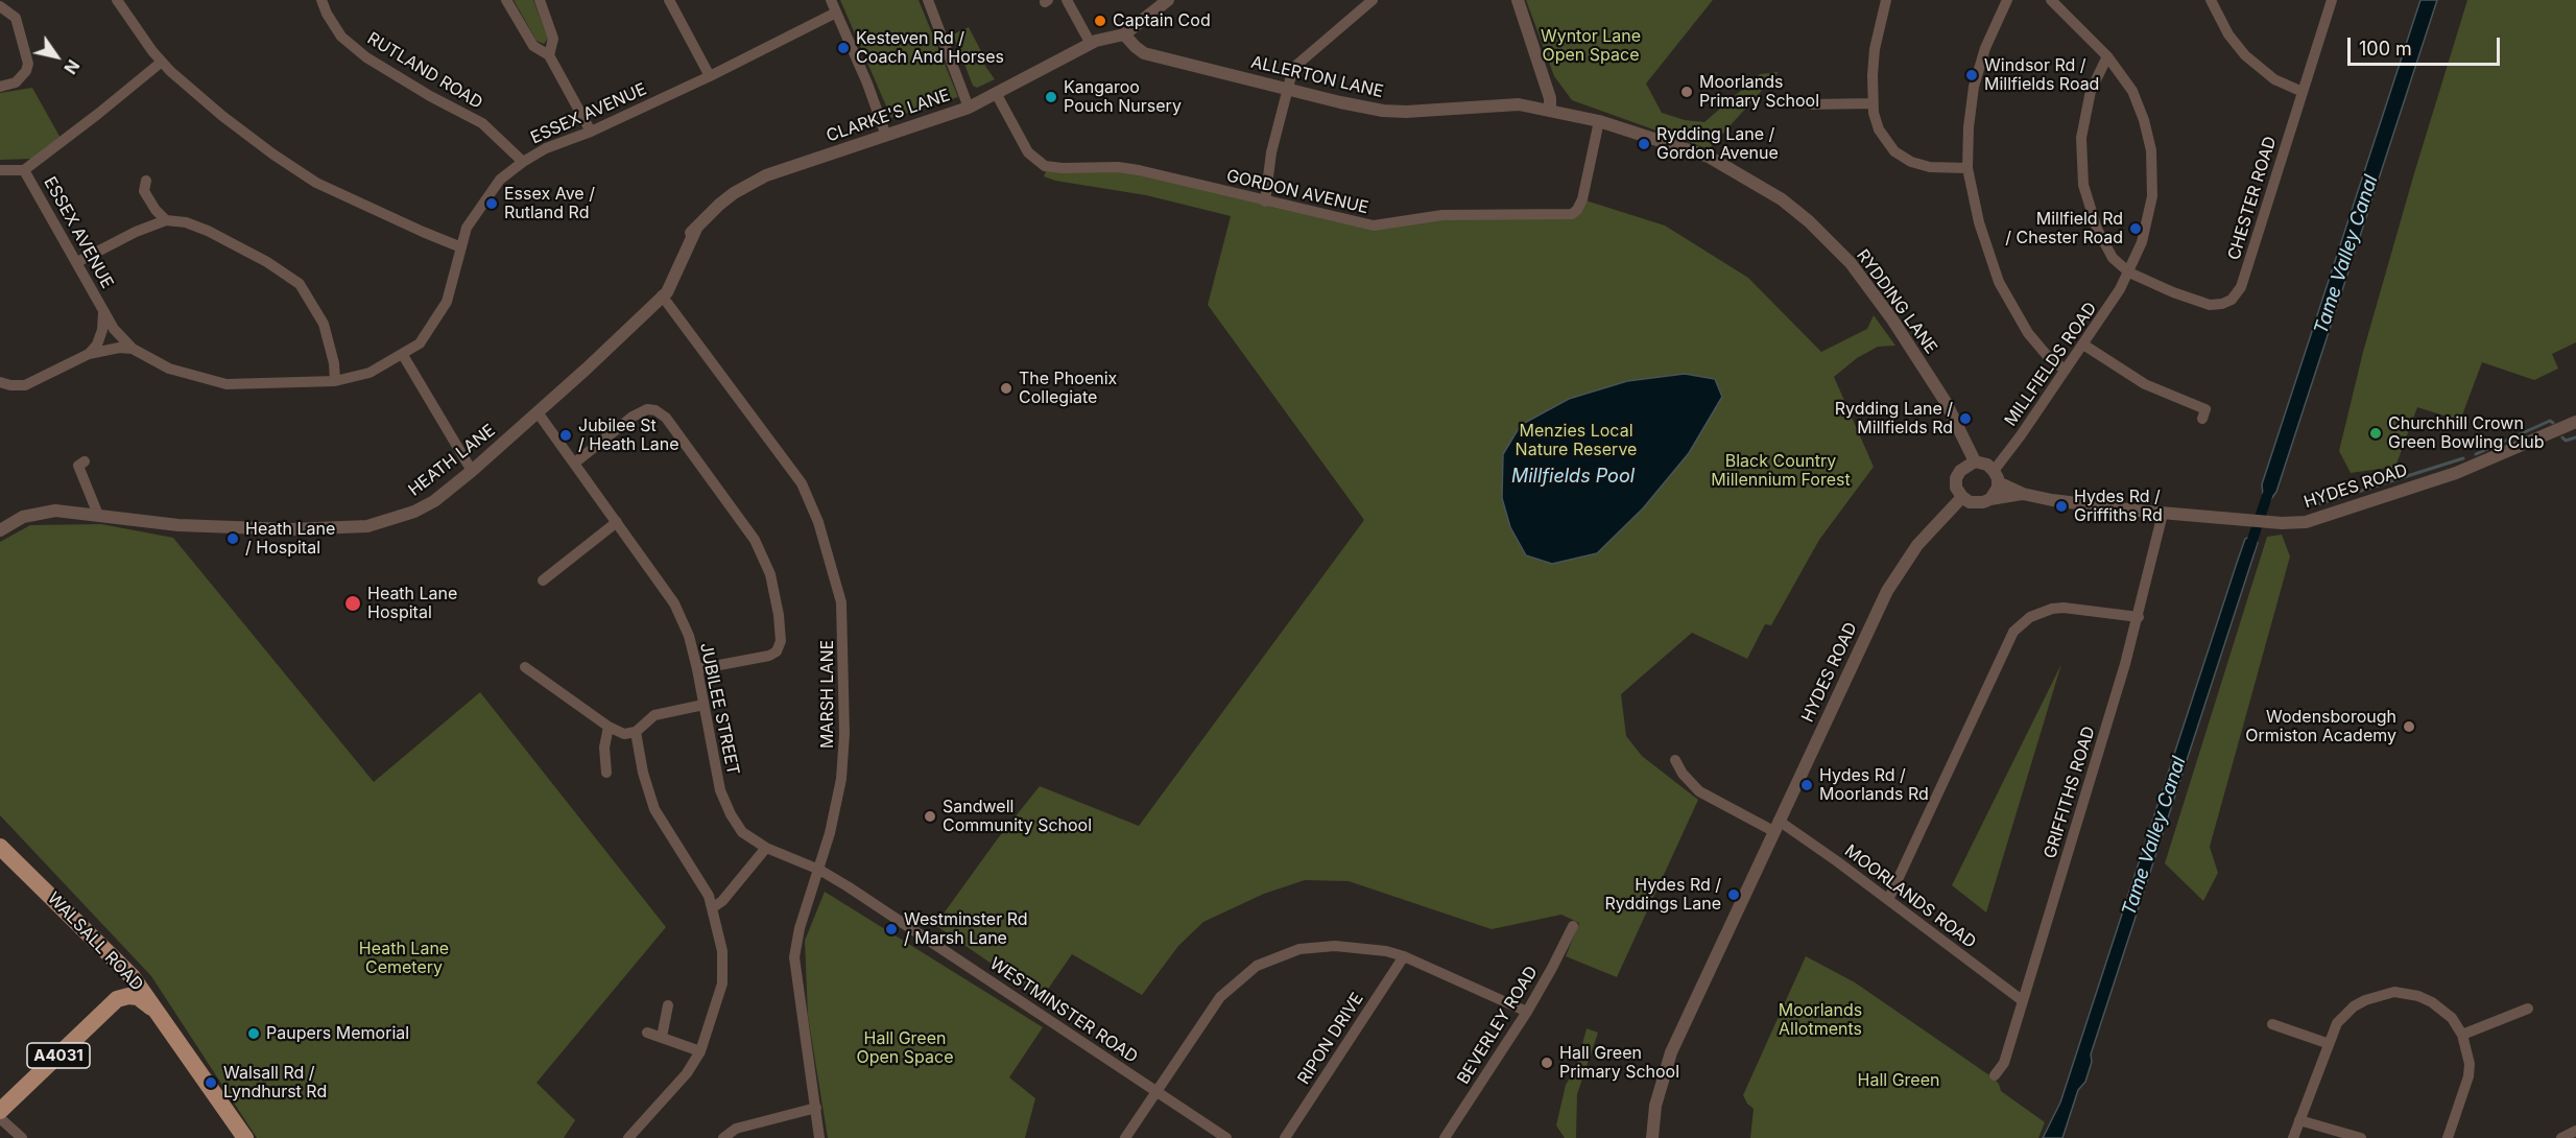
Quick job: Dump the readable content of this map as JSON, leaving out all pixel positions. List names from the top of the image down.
{
  "streets": {
    "main road": ["WALSALL ROAD", "A4031"],
    "street": [
      "RUTLAND ROAD",
      "ALLERTON LANE",
      "ESSEX AVENUE",
      "CLARKE'S LANE",
      "GORDON AVENUE",
      "CHESTER ROAD",
      "RYDDING LANE",
      "MILLFIELDS ROAD",
      "HEATH LANE",
      "HYDES ROAD",
      "MARSH LANE",
      "JUBILEE STREET",
      "GRIFFITHS ROAD",
      "MOORLANDS ROAD",
      "WESTMINSTER ROAD",
      "BEVERLEY ROAD",
      "RIPON DRIVE"
    ]
  },
  "crossings": [
    ["RUTLAND ROAD", "ESSEX AVENUE"],
    ["ALLERTON LANE", "CLARKE'S LANE"],
    ["ALLERTON LANE", "RYDDING LANE"],
    ["CLARKE'S LANE", "GORDON AVENUE"],
    ["CLARKE'S LANE", "HEATH LANE"],
    ["CLARKE'S LANE", "MARSH LANE"],
    ["GORDON AVENUE", "RYDDING LANE"],
    ["CHESTER ROAD", "MILLFIELDS ROAD"],
    ["RYDDING LANE", "MILLFIELDS ROAD"],
    ["RYDDING LANE", "HYDES ROAD"],
    ["MILLFIELDS ROAD", "HYDES ROAD"],
    ["HEATH LANE", "MARSH LANE"],
    ["HEATH LANE", "JUBILEE STREET"],
    ["HYDES ROAD", "GRIFFITHS ROAD"],
    ["HYDES ROAD", "MOORLANDS ROAD"],
    ["MARSH LANE", "JUBILEE STREET"],
    ["MARSH LANE", "WESTMINSTER ROAD"],
    ["JUBILEE STREET", "WESTMINSTER ROAD"],
    ["GRIFFITHS ROAD", "MOORLANDS ROAD"]
  ],
  "water": ["Tame Valley Canal", "Millfields Pool"],
  "parks": [
    "Wyntor Lane Open Space",
    "Menzies Local Nature Reserve",
    "Black Country Millennium Forest",
    "Heath Lane Cemetery",
    "Moorlands Allotments",
    "Hall Green Open Space",
    "Hall Green"
  ],
  "places": [
    "Captain Cod",
    "Kesteven Rd / Coach And Horses",
    "Windsor Rd / Millfields Road",
    "Moorlands Primary School",
    "Kangaroo Pouch Nursery",
    "Rydding Lane / Gordon Avenue",
    "Essex Ave / Rutland Rd",
    "Millfield Rd / Chester Road",
    "The Phoenix Collegiate",
    "Rydding Lane / Millfields Rd",
    "Churchhill Crown Green Bowling Club",
    "Jubilee St / Heath Lane",
    "Hydes Rd / Griffiths Rd",
    "Heath Lane / Hospital",
    "Heath Lane Hospital",
    "Wodensborough Ormiston Academy",
    "Hydes Rd / Moorlands Rd",
    "Sandwell Community School",
    "Hydes Rd / Ryddings Lane",
    "Westminster Rd / Marsh Lane",
    "Paupers Memorial",
    "Hall Green Primary School",
    "Walsall Rd / Lyndhurst Rd"
  ],
  "scale_bar": "100 m",
  "north": "bottom right"
}
